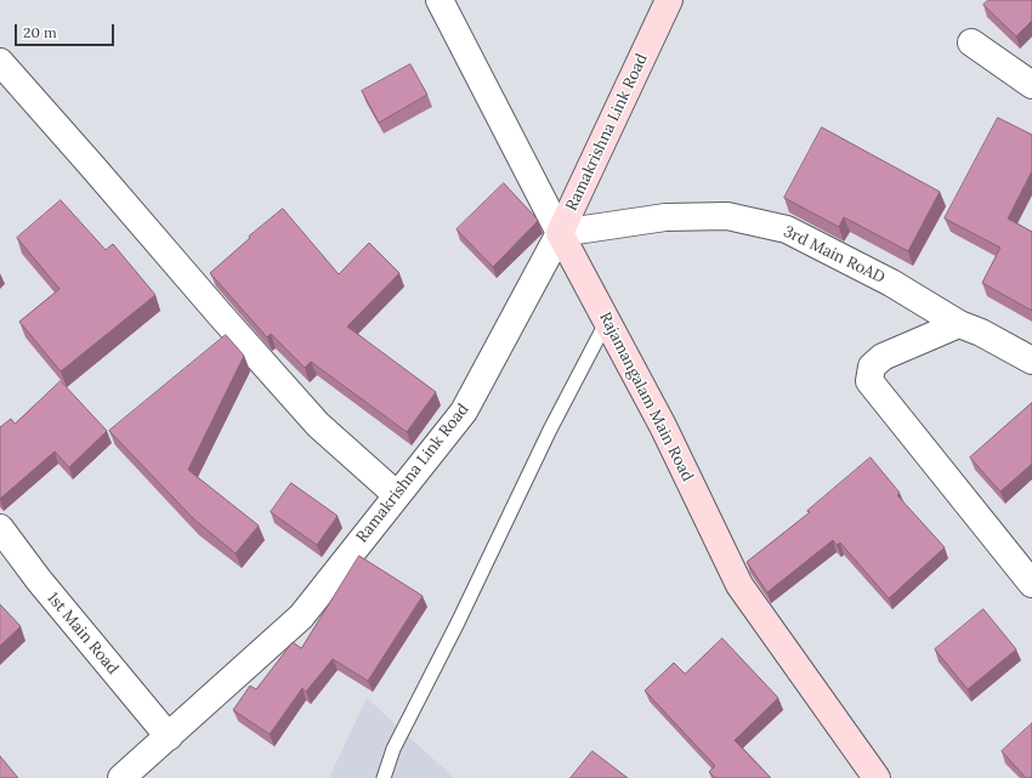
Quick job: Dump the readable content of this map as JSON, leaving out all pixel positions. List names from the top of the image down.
{
  "streets": {
    "street": [
      "Ramakrishna Link Road",
      "3rd Main RoAD",
      "Rajamangalam Main Road",
      "1st Main Road"
    ]
  },
  "crossings": [
    ["Ramakrishna Link Road", "3rd Main RoAD"],
    ["Ramakrishna Link Road", "Rajamangalam Main Road"],
    ["Ramakrishna Link Road", "1st Main Road"],
    ["3rd Main RoAD", "Rajamangalam Main Road"]
  ],
  "scale_bar": "20 m"
}
